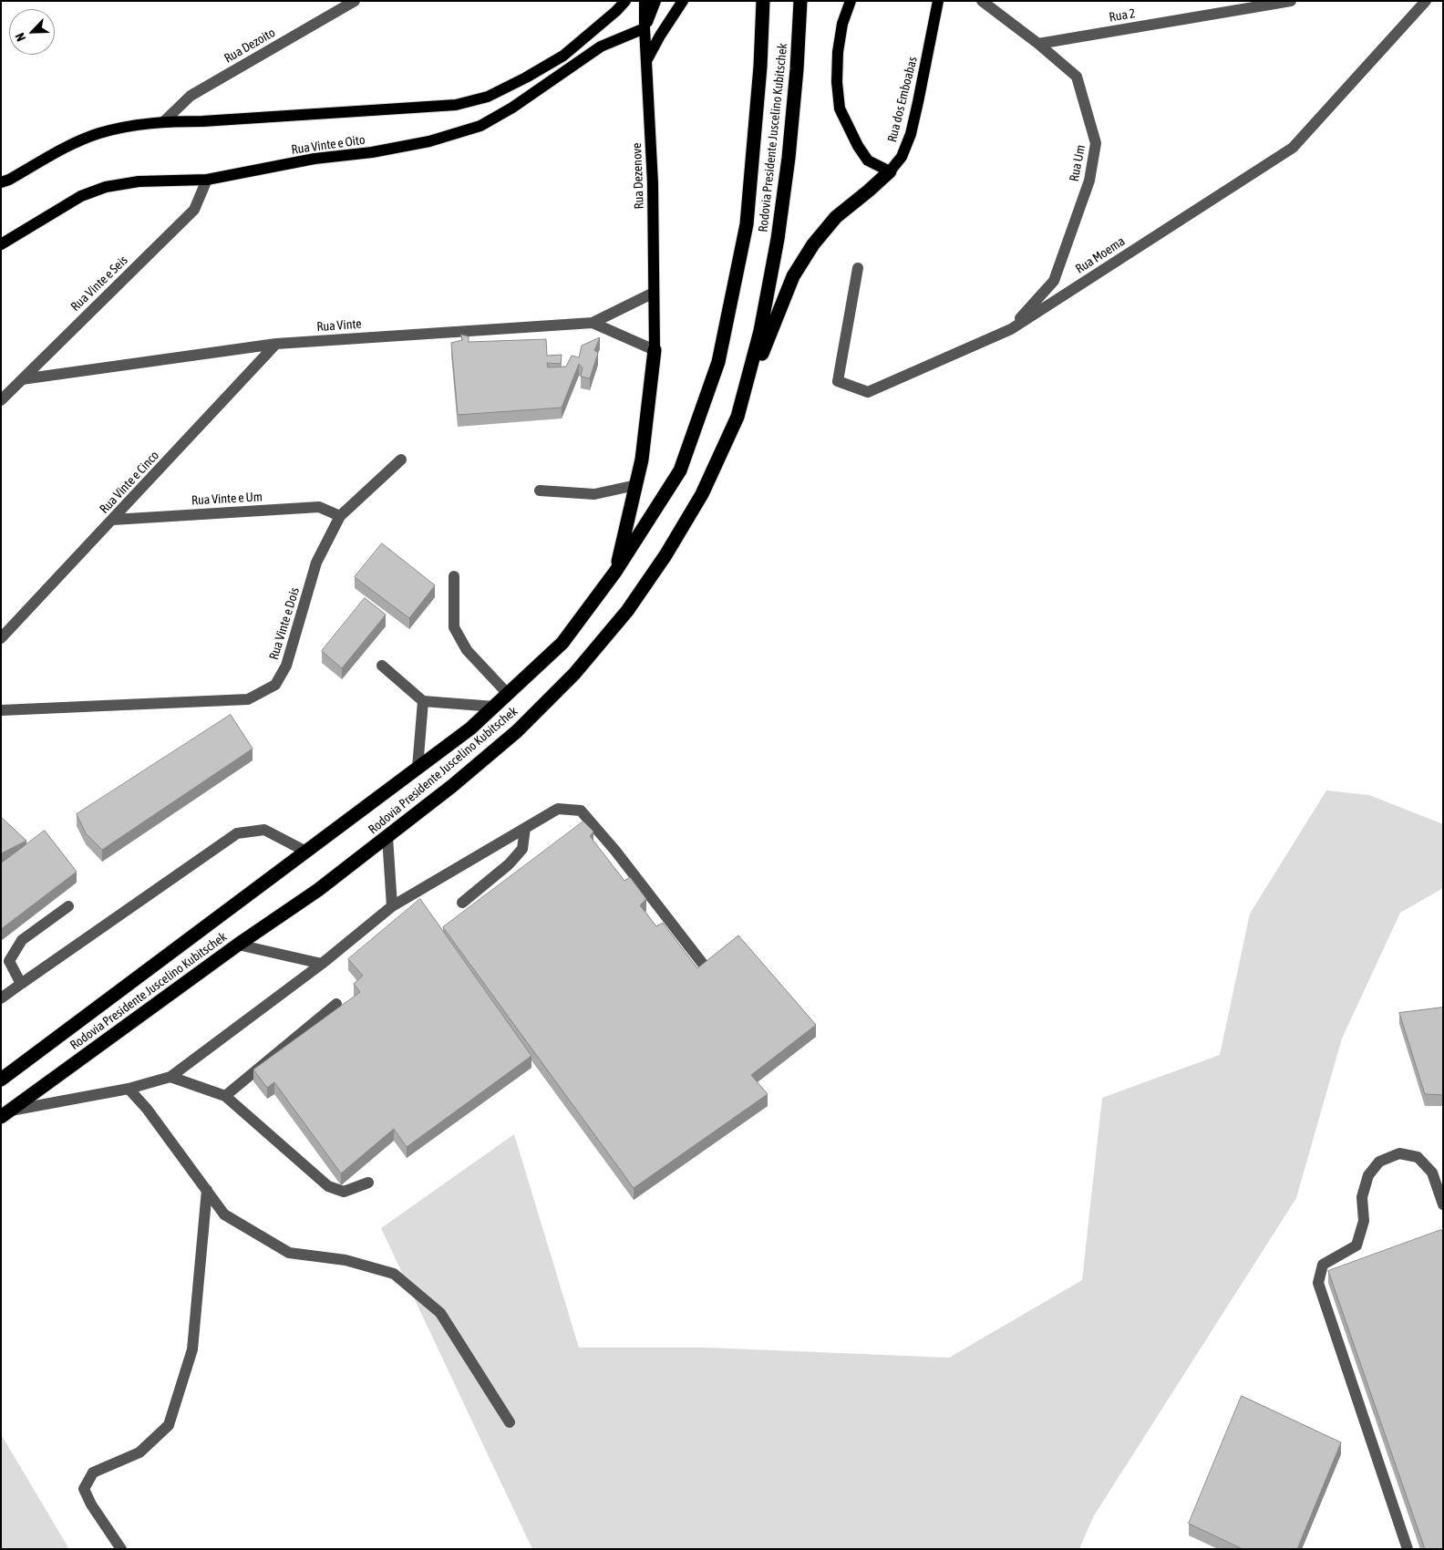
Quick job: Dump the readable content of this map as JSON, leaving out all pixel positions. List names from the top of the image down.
{
  "streets": {
    "highway": ["Rodovia Presidente Juscelino Kubitschek"],
    "main road": ["Rua dos Emboabas", "Rua Vinte e Oito", "Rua Dezenove"],
    "street": [
      "Rua 2",
      "Rua Dezoito",
      "Rua Um",
      "Rua Moema",
      "Rua Vinte e Seis",
      "Rua Vinte",
      "Rua Vinte e Cinco",
      "Rua Vinte e Um",
      "Rua Vinte e Dois"
    ]
  },
  "crossings": [
    ["Rua 2", "Rua Um"],
    ["Rua Vinte e Oito", "Rua Dezenove"],
    ["Rua Vinte e Oito", "Rua Vinte e Seis"],
    ["Rua Um", "Rua Moema"],
    ["Rua Dezenove", "Rua Vinte"],
    ["Rua Vinte e Seis", "Rua Vinte"],
    ["Rua Vinte", "Rua Vinte e Cinco"],
    ["Rua Vinte e Cinco", "Rua Vinte e Um"],
    ["Rua Vinte e Um", "Rua Vinte e Dois"]
  ],
  "north": "bottom left"
}
